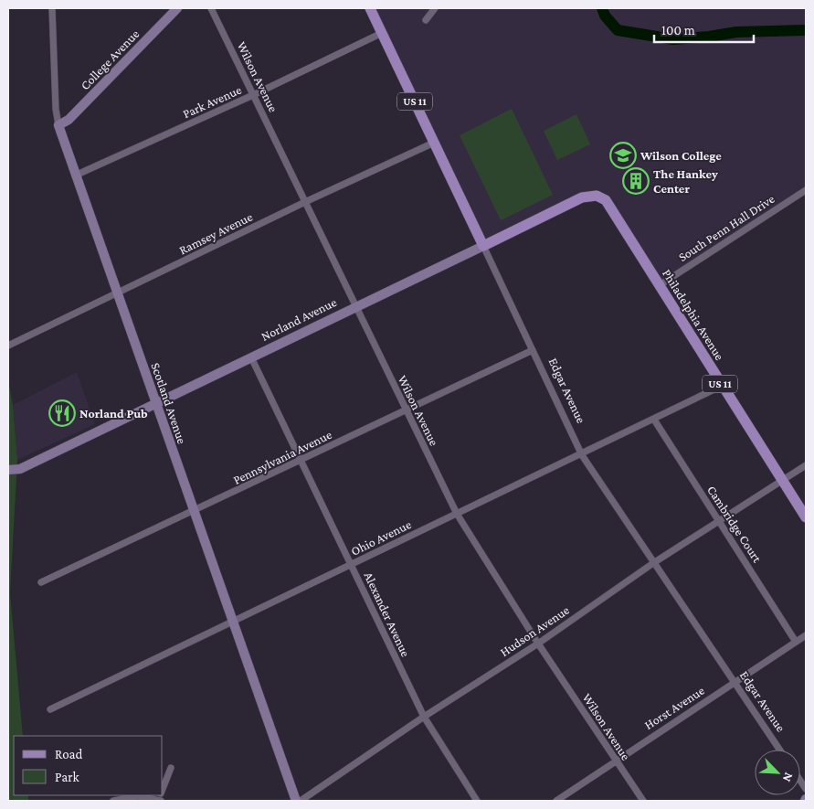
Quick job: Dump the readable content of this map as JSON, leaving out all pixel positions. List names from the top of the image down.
{
  "streets": {
    "main road": [
      "US 11",
      "Philadelphia Avenue",
      "Norland Avenue",
      "Edgar Avenue"
    ],
    "street": [
      "College Avenue",
      "Wilson Avenue",
      "Park Avenue",
      "South Penn Hall Drive",
      "Ramsey Avenue",
      "Scotland Avenue",
      "Pennsylvania Avenue",
      "Cambridge Court",
      "Ohio Avenue",
      "Alexander Avenue",
      "Hudson Avenue",
      "Horst Avenue"
    ]
  },
  "crossings": [
    ["College Avenue", "Scotland Avenue"],
    ["Wilson Avenue", "Park Avenue"],
    ["Wilson Avenue", "Ramsey Avenue"],
    ["Wilson Avenue", "Norland Avenue"],
    ["Wilson Avenue", "Pennsylvania Avenue"],
    ["Wilson Avenue", "Ohio Avenue"],
    ["Wilson Avenue", "Hudson Avenue"],
    ["Wilson Avenue", "Horst Avenue"],
    ["Park Avenue", "Edgar Avenue"],
    ["Park Avenue", "Scotland Avenue"],
    ["South Penn Hall Drive", "Philadelphia Avenue"],
    ["Ramsey Avenue", "Edgar Avenue"],
    ["Ramsey Avenue", "Scotland Avenue"],
    ["Philadelphia Avenue", "Norland Avenue"],
    ["Philadelphia Avenue", "Ohio Avenue"],
    ["Philadelphia Avenue", "Hudson Avenue"],
    ["Norland Avenue", "Edgar Avenue"],
    ["Norland Avenue", "Scotland Avenue"],
    ["Norland Avenue", "Alexander Avenue"],
    ["Edgar Avenue", "Pennsylvania Avenue"],
    ["Edgar Avenue", "Ohio Avenue"],
    ["Edgar Avenue", "Hudson Avenue"],
    ["Edgar Avenue", "Horst Avenue"],
    ["Scotland Avenue", "Pennsylvania Avenue"],
    ["Scotland Avenue", "Ohio Avenue"],
    ["Pennsylvania Avenue", "Alexander Avenue"],
    ["Cambridge Court", "Ohio Avenue"],
    ["Cambridge Court", "Hudson Avenue"],
    ["Cambridge Court", "Horst Avenue"],
    ["Ohio Avenue", "Alexander Avenue"],
    ["Alexander Avenue", "Hudson Avenue"]
  ],
  "places": {
    "school or university": ["Wilson College"],
    "building": ["The Hankey Center"],
    "restaurant": ["Norland Pub"]
  },
  "legend": ["Road", "Park"],
  "scale_bar": "100 m",
  "north": "bottom right"
}
